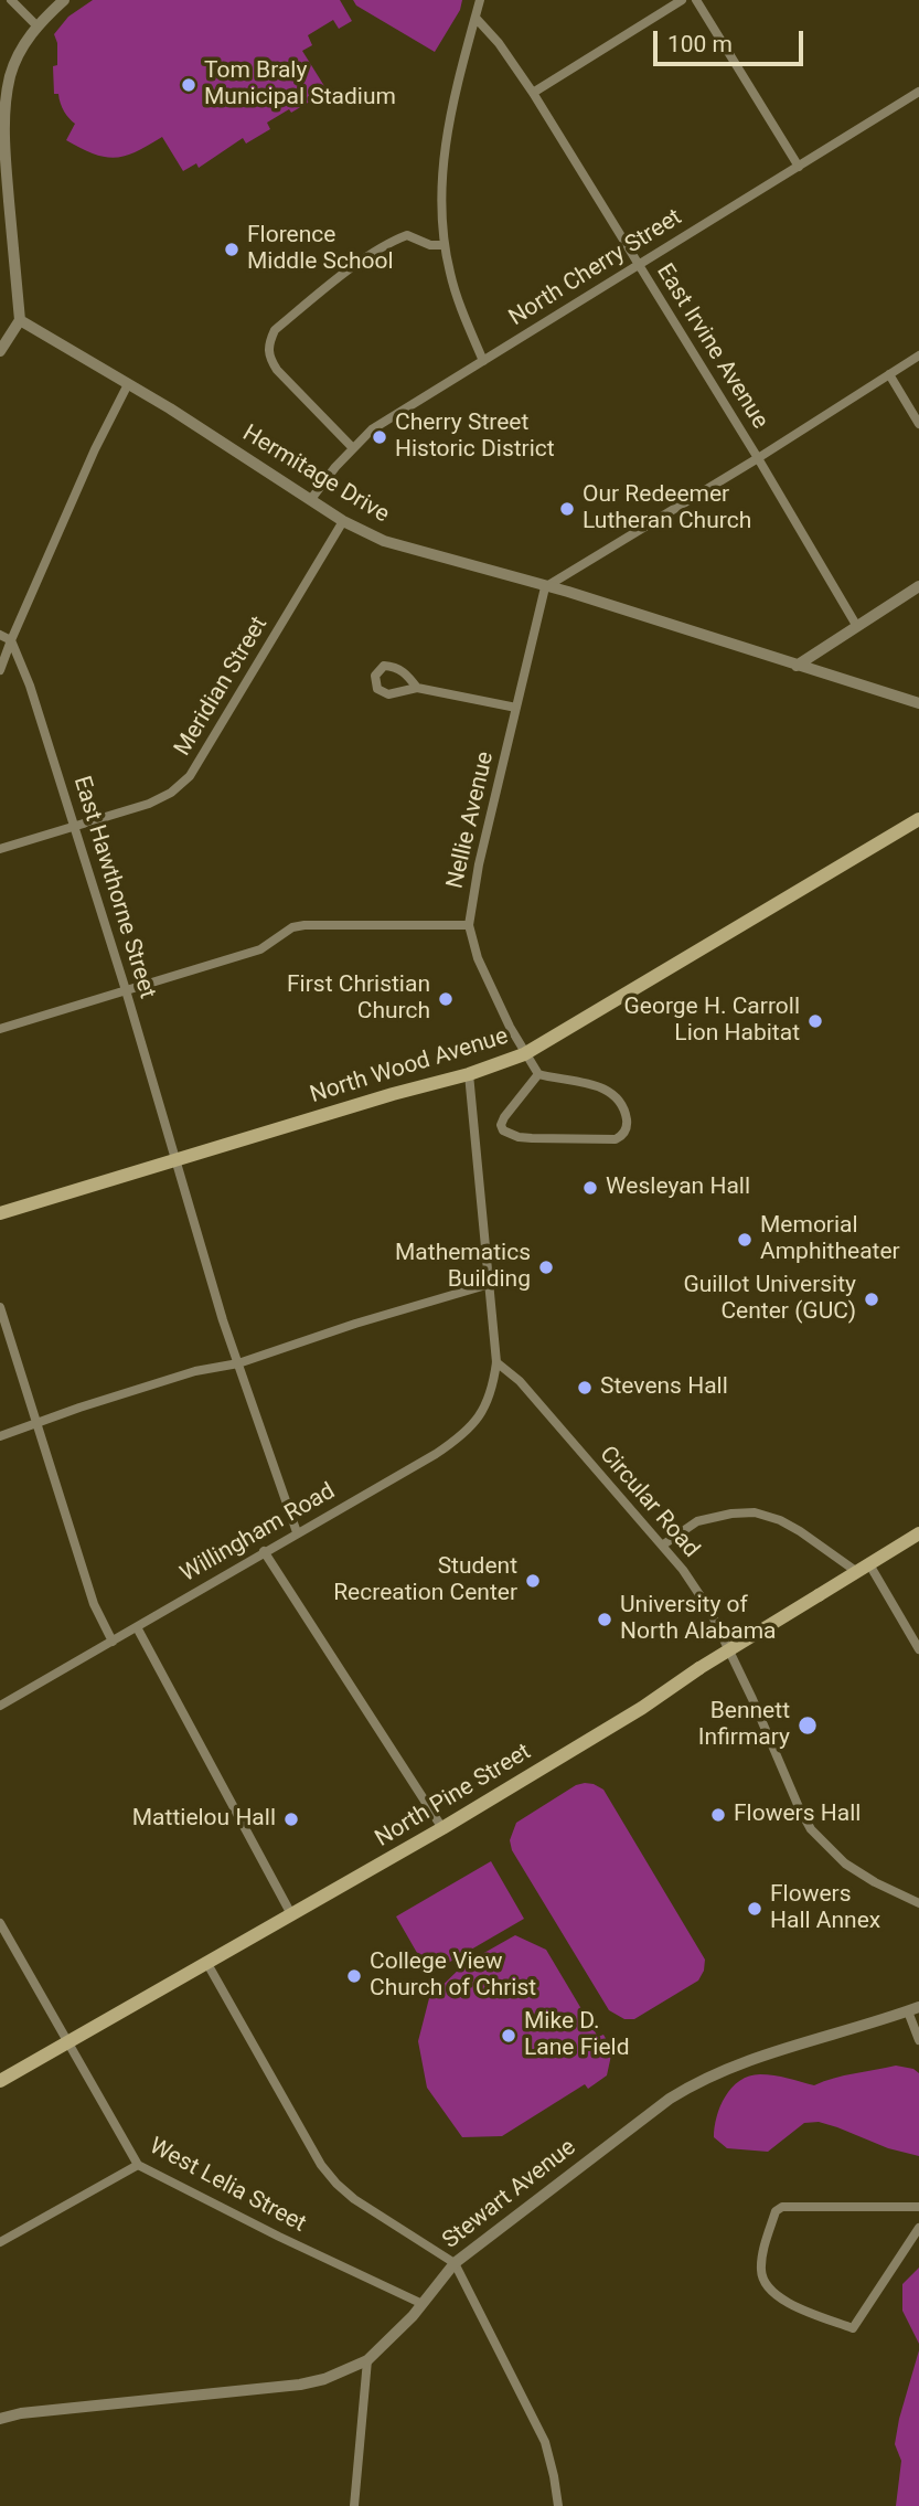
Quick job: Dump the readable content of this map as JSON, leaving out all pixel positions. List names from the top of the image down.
{
  "streets": {
    "main road": ["North Wood Avenue", "North Pine Street"],
    "street": [
      "North Cherry Street",
      "East Irvine Avenue",
      "Hermitage Drive",
      "Meridian Street",
      "Nellie Avenue",
      "East Hawthorne Street",
      "Circular Road",
      "Willingham Road",
      "West Lelia Street",
      "Stewart Avenue"
    ]
  },
  "crossings": [
    ["North Cherry Street", "East Irvine Avenue"],
    ["North Cherry Street", "Hermitage Drive"],
    ["Hermitage Drive", "Meridian Street"],
    ["Hermitage Drive", "Nellie Avenue"],
    ["Meridian Street", "East Hawthorne Street"],
    ["Nellie Avenue", "North Wood Avenue"],
    ["East Hawthorne Street", "North Wood Avenue"],
    ["East Hawthorne Street", "Willingham Road"],
    ["Circular Road", "Willingham Road"],
    ["North Pine Street", "West Lelia Street"],
    ["West Lelia Street", "Stewart Avenue"]
  ],
  "places": [
    "Tom Braly Municipal Stadium",
    "Florence Middle School",
    "Cherry Street Historic District",
    "Our Redeemer Lutheran Church",
    "First Christian Church",
    "George H. Carroll Lion Habitat",
    "Wesleyan Hall",
    "Memorial Amphitheater",
    "Mathematics Building",
    "Guillot University Center (GUC)",
    "Stevens Hall",
    "Student Recreation Center",
    "University of North Alabama",
    "Bennett Infirmary",
    "Flowers Hall",
    "Mattielou Hall",
    "Flowers Hall Annex",
    "College View Church of Christ",
    "Mike D. Lane Field"
  ],
  "scale_bar": "100 m"
}
